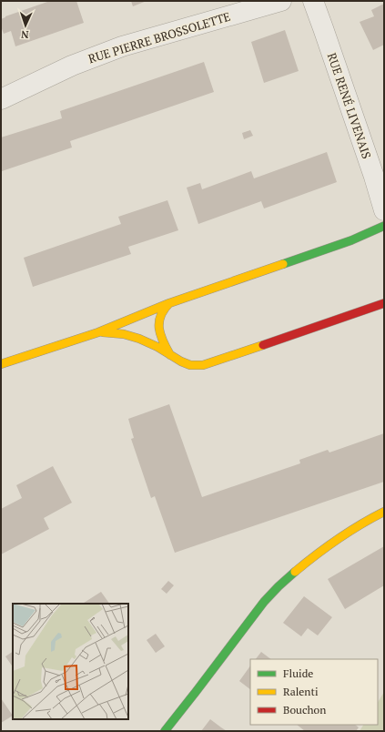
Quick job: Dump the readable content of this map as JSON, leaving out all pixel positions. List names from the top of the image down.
{
  "streets": {
    "street": ["RUE PIERRE BROSSOLETTE", "RUE RENÉ LIVENAIS"]
  },
  "legend": ["Fluide", "Ralenti", "Bouchon"],
  "north": "bottom"
}
